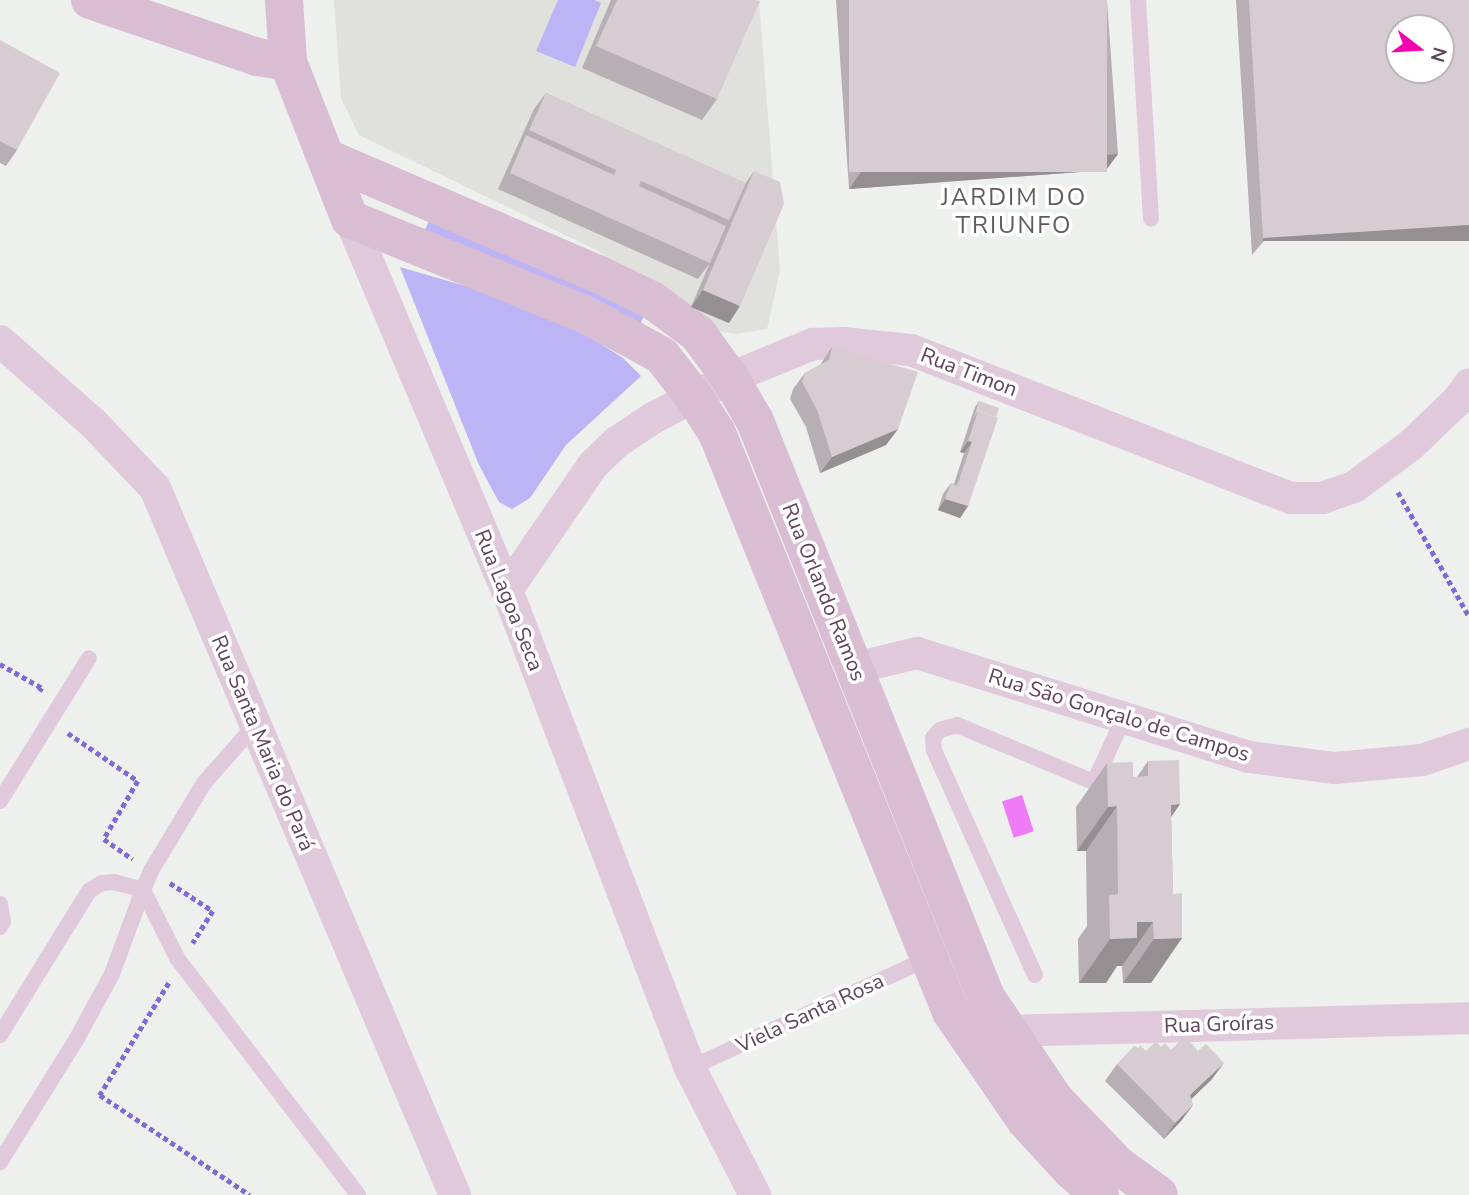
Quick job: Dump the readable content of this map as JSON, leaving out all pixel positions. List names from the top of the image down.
{
  "streets": {
    "street": [
      "Rua Timon",
      "Rua Orlando Ramos",
      "Rua Lagoa Seca",
      "Rua São Gonçalo de Campos",
      "Rua Santa Maria do Pará",
      "Rua Groíras"
    ],
    "lane": ["Viela Santa Rosa"]
  },
  "crossings": [
    ["Rua Timon", "Rua Orlando Ramos"],
    ["Rua Timon", "Rua Lagoa Seca"],
    ["Rua Orlando Ramos", "Rua Lagoa Seca"],
    ["Rua Orlando Ramos", "Rua São Gonçalo de Campos"],
    ["Rua Orlando Ramos", "Viela Santa Rosa"],
    ["Rua Orlando Ramos", "Rua Groíras"],
    ["Rua Lagoa Seca", "Viela Santa Rosa"]
  ],
  "districts": ["JARDIM DO TRIUNFO"],
  "north": "right"
}
